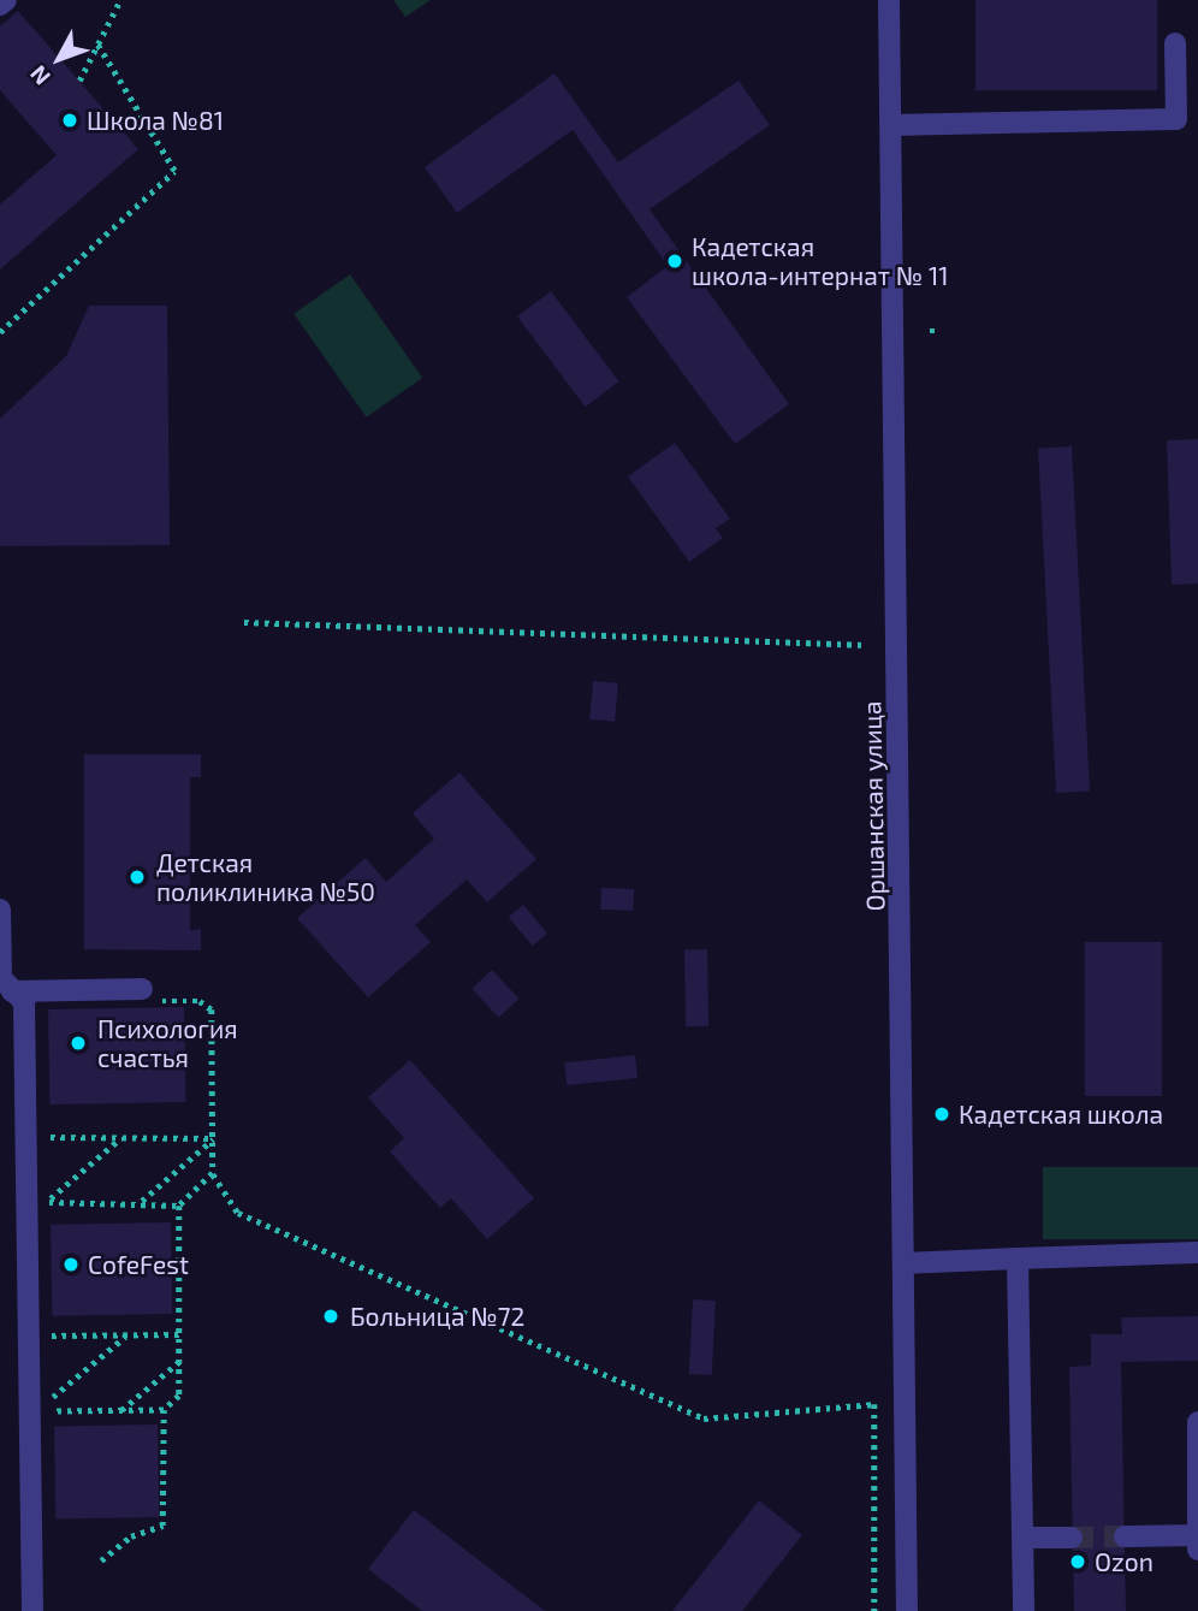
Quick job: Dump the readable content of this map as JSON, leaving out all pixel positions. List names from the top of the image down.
{
  "streets": {
    "street": ["Оршанская улица"]
  },
  "places": [
    "Школа №81",
    "Кадетская школа-интернат № 11",
    "Детская поликлиника №50",
    "Психология счастья",
    "Кадетская школа",
    "CofeFest",
    "Больница №72",
    "Ozon"
  ],
  "north": "bottom left"
}
